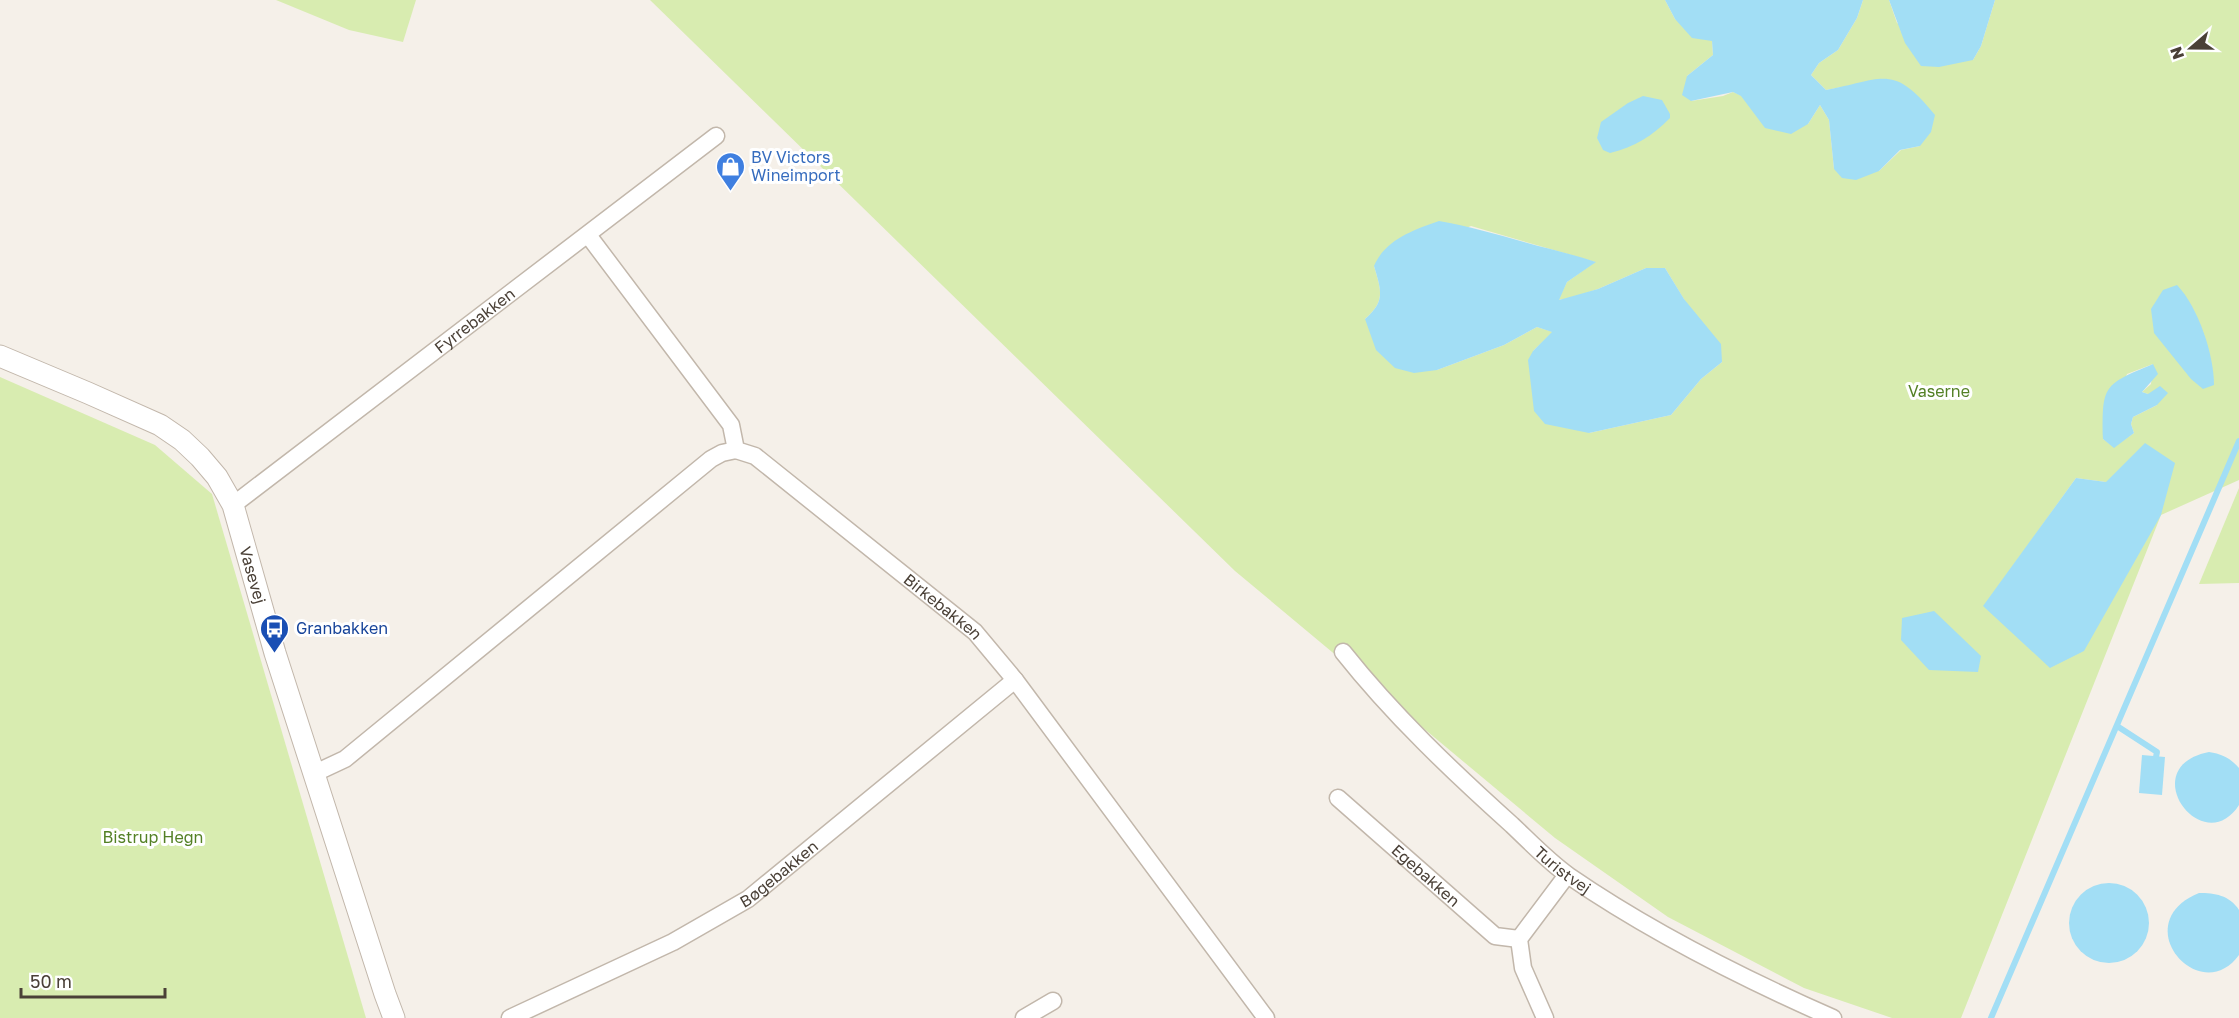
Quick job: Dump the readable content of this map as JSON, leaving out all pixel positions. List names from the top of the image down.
{
  "streets": {
    "street": [
      "Fyrrebakken",
      "Vasevej",
      "Birkebakken",
      "Turistvej",
      "Bøgebakken",
      "Egebakken"
    ]
  },
  "crossings": [
    ["Fyrrebakken", "Vasevej"],
    ["Birkebakken", "Bøgebakken"]
  ],
  "parks": ["Vaserne", "Bistrup Hegn"],
  "places": {
    "shop": ["BV Victors Wineimport"],
    "bus stop": ["Granbakken"]
  },
  "scale_bar": "50 m",
  "north": "left"
}
